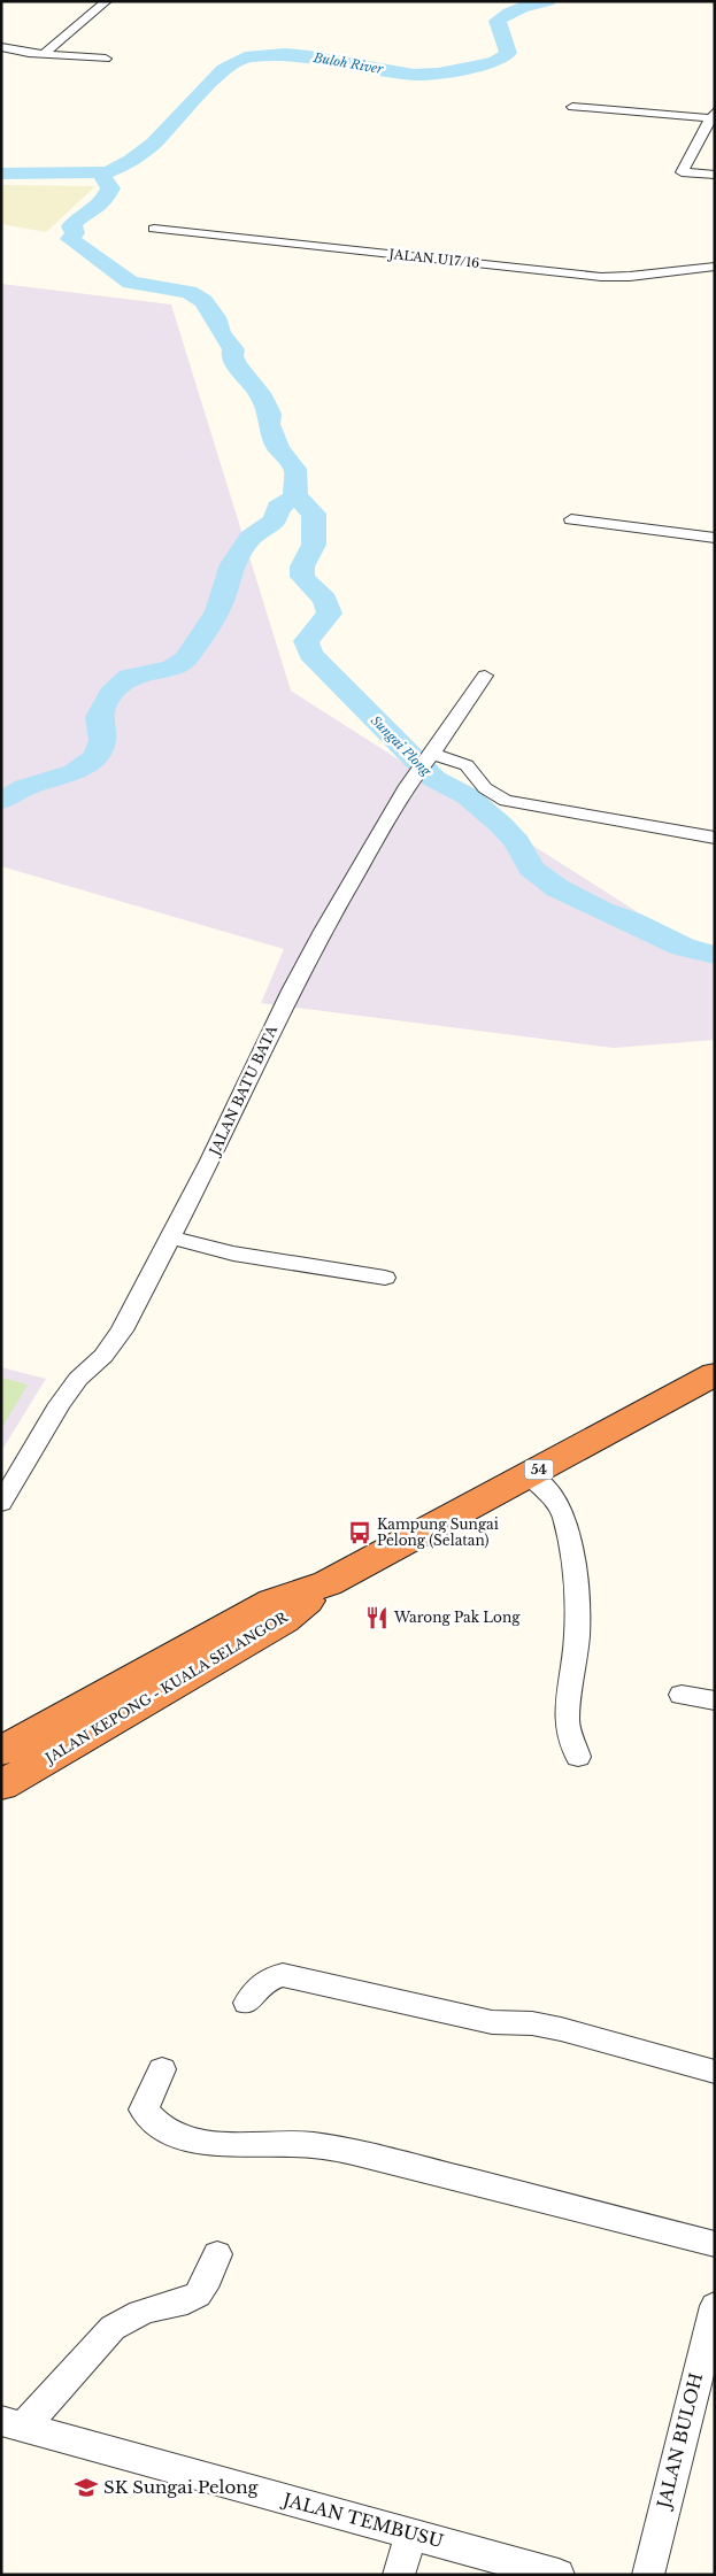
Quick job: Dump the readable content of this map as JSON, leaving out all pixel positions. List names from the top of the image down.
{
  "streets": {
    "highway": ["54", "JALAN KEPONG - KUALA SELANGOR"],
    "street": [
      "JALAN U17/16",
      "JALAN BATU BATA",
      "JALAN BULOH",
      "JALAN TEMBUSU"
    ]
  },
  "water": ["Buloh River", "Sungai Plong"],
  "places": {
    "bus stop": ["Kampung Sungai Pelong (Selatan)"],
    "restaurant": ["Warong Pak Long"],
    "school or university": ["SK Sungai Pelong"]
  }
}
